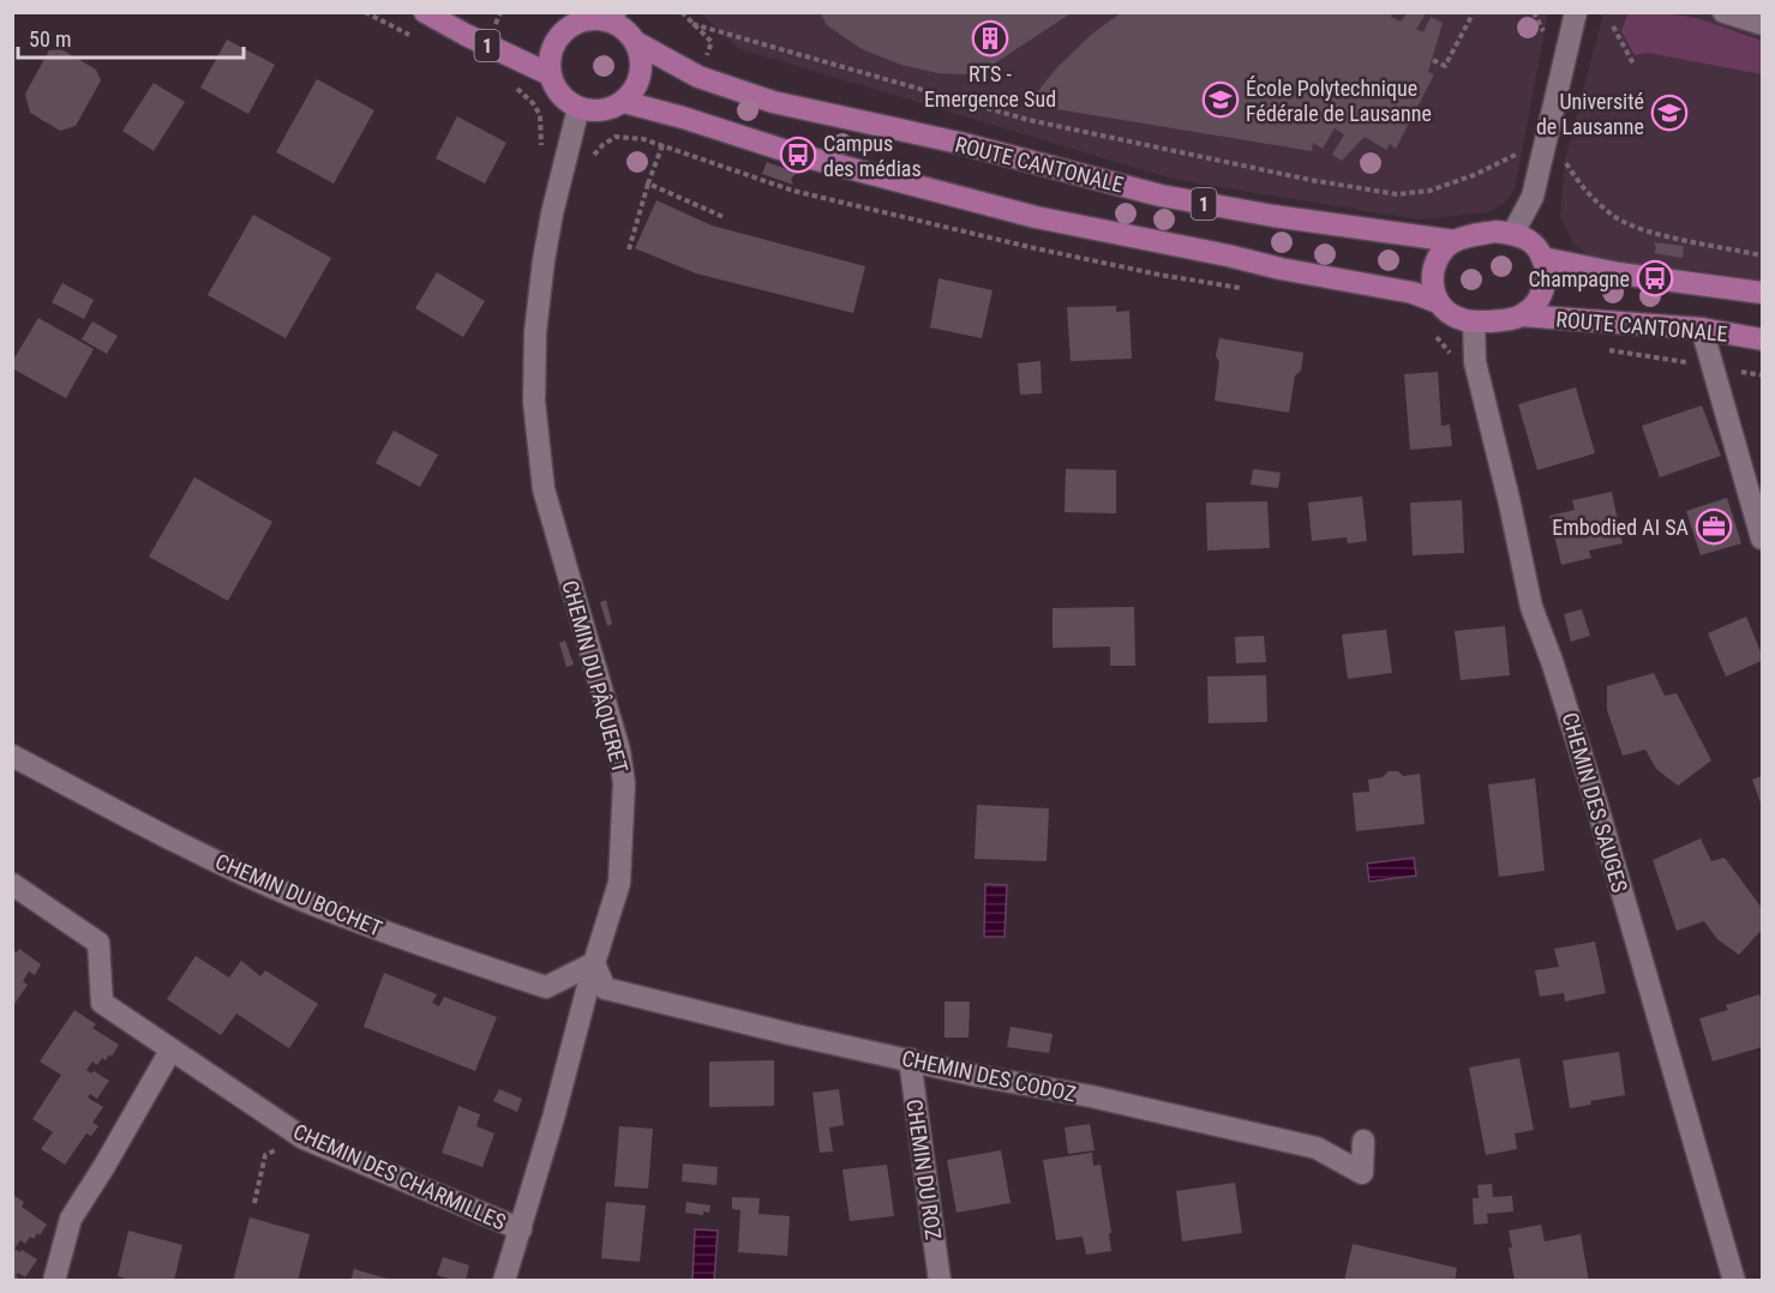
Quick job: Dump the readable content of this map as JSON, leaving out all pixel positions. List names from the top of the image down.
{
  "streets": {
    "main road": ["1", "ROUTE CANTONALE"],
    "street": [
      "CHEMIN DU PÂQUERET",
      "CHEMIN DES SAUGES",
      "CHEMIN DU BOCHET",
      "CHEMIN DES CODOZ",
      "CHEMIN DU ROZ",
      "CHEMIN DES CHARMILLES"
    ]
  },
  "crossings": [
    ["1", "ROUTE CANTONALE"],
    ["1", "CHEMIN DU PÂQUERET"],
    ["1", "CHEMIN DES SAUGES"],
    ["ROUTE CANTONALE", "CHEMIN DU PÂQUERET"],
    ["ROUTE CANTONALE", "CHEMIN DES SAUGES"],
    ["CHEMIN DU PÂQUERET", "CHEMIN DU BOCHET"],
    ["CHEMIN DU PÂQUERET", "CHEMIN DES CODOZ"],
    ["CHEMIN DU PÂQUERET", "CHEMIN DES CHARMILLES"],
    ["CHEMIN DU BOCHET", "CHEMIN DES CODOZ"],
    ["CHEMIN DES CODOZ", "CHEMIN DU ROZ"]
  ],
  "places": {
    "building": ["RTS - Emergence Sud"],
    "school or university": ["École Polytechnique Fédérale de Lausanne", "Université de Lausanne"],
    "bus stop": ["Campus des médias", "Champagne"],
    "office": ["Embodied AI SA"]
  },
  "scale_bar": "50 m"
}
